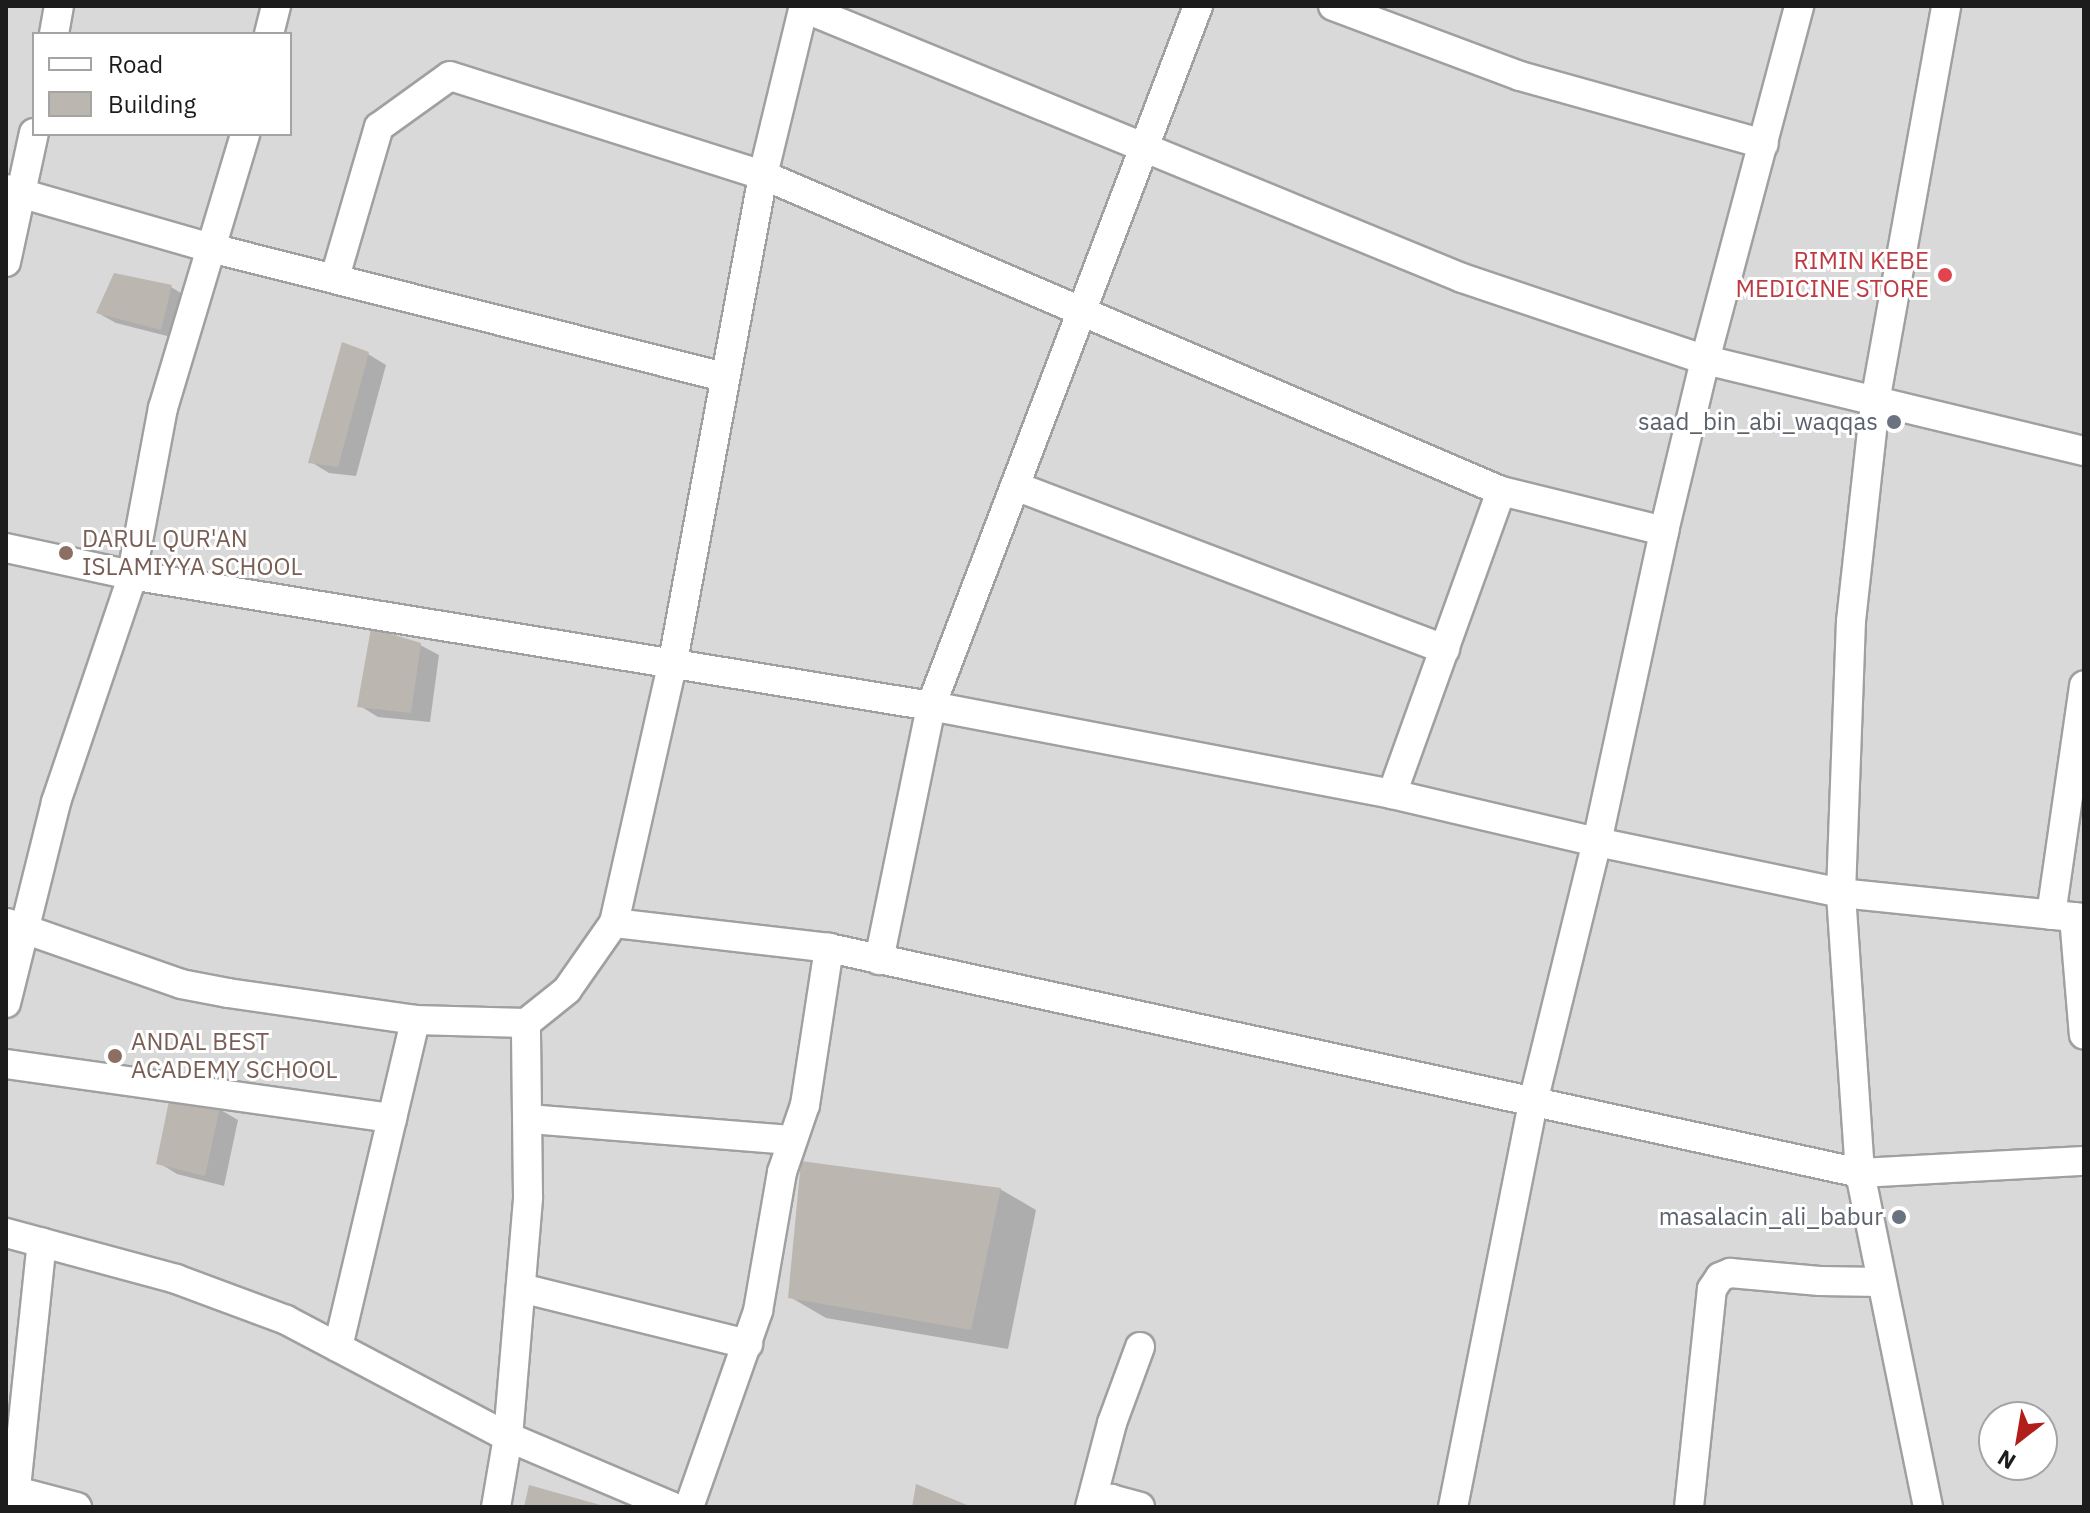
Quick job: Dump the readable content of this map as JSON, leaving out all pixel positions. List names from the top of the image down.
{
  "places": [
    "RIMIN KEBE MEDICINE STORE",
    "saad_bin_abi_waqqas",
    "DARUL QUR'AN ISLAMIYYA SCHOOL",
    "ANDAL BEST ACADEMY SCHOOL",
    "masalacin_ali_babur"
  ],
  "legend": ["Road", "Building"],
  "north": "bottom left"
}
